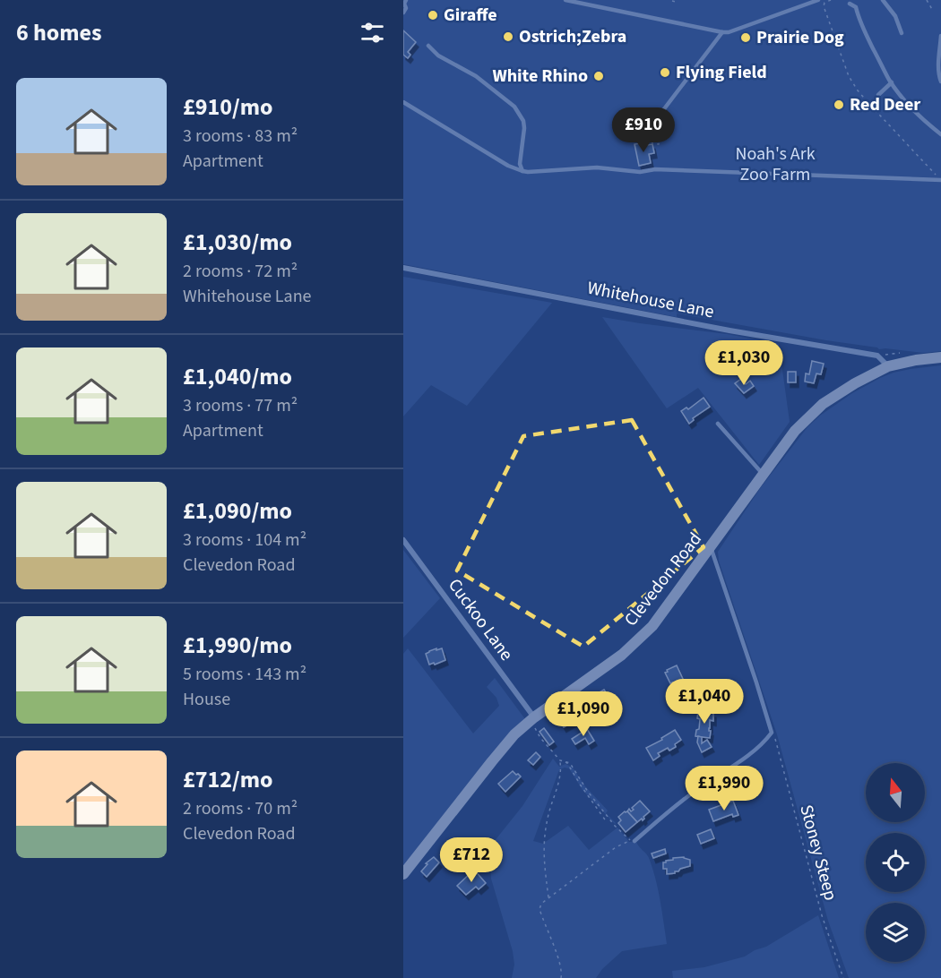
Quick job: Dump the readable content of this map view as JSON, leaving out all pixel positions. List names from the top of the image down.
{
  "streets": {
    "main road": ["Clevedon Road"],
    "street": ["Whitehouse Lane", "Cuckoo Lane"],
    "path": ["Stoney Steep"]
  },
  "crossings": [
    ["Whitehouse Lane", "Clevedon Road"],
    ["Clevedon Road", "Cuckoo Lane"]
  ],
  "parks": ["Noah's Ark Zoo Farm"],
  "places": [
    "Giraffe",
    "Ostrich;Zebra",
    "Prairie Dog",
    "Flying Field",
    "White Rhino",
    "Red Deer"
  ],
  "north": "top",
  "page": {
    "heading": "6 homes",
    "list": [
      {
        "name": "£910/mo",
        "note": "3 rooms · 83 m² · Apartment"
      },
      {
        "name": "£1,030/mo",
        "note": "2 rooms · 72 m² · Whitehouse Lane"
      },
      {
        "name": "£1,040/mo",
        "note": "3 rooms · 77 m² · Apartment"
      },
      {
        "name": "£1,090/mo",
        "note": "3 rooms · 104 m² · Clevedon Road"
      },
      {
        "name": "£1,990/mo",
        "note": "5 rooms · 143 m² · House"
      },
      {
        "name": "£712/mo",
        "note": "2 rooms · 70 m² · Clevedon Road"
      }
    ],
    "price": [
      "£910",
      "£1,030",
      "£1,040",
      "£1,090",
      "£1,990",
      "£712"
    ]
  }
}
